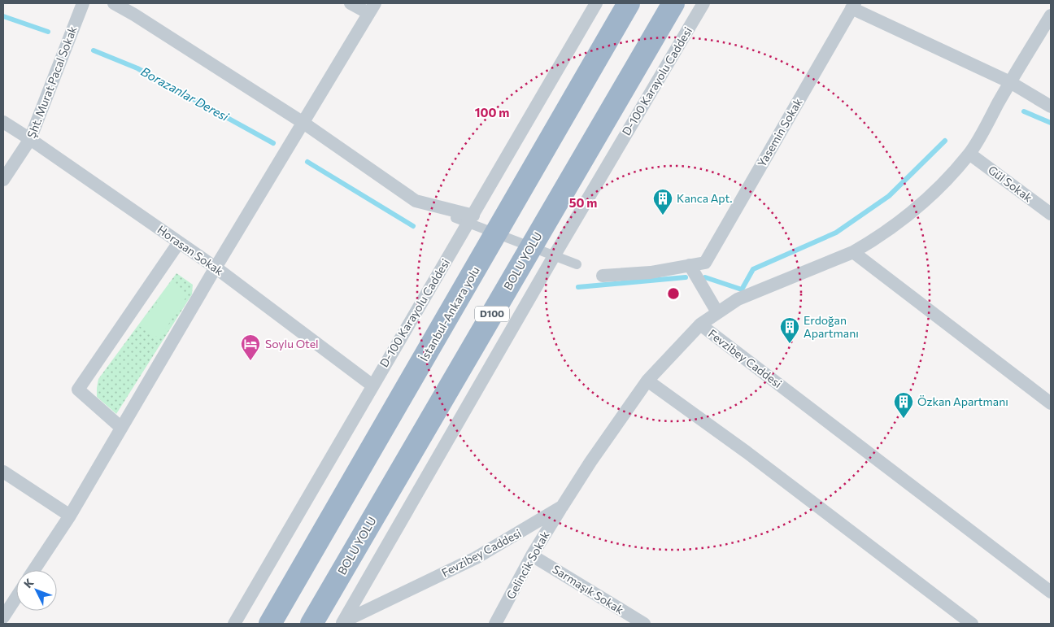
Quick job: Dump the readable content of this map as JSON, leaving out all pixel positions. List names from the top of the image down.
{
  "streets": {
    "highway": ["BOLU YOLU", "İstanbul-Ankara yolu", "D100"],
    "street": [
      "D-100 Karayolu Caddesi",
      "Şht. Murat Pacal Sokak",
      "Yasemin Sokak",
      "Gül Sokak",
      "Horasan Sokak",
      "Fevzibey Caddesi",
      "Gelincik Sokak",
      "Sarmaşık Sokak"
    ]
  },
  "crossings": [
    ["D-100 Karayolu Caddesi", "Horasan Sokak"],
    ["D-100 Karayolu Caddesi", "Fevzibey Caddesi"],
    ["Şht. Murat Pacal Sokak", "Horasan Sokak"],
    ["Fevzibey Caddesi", "Gelincik Sokak"],
    ["Gelincik Sokak", "Sarmaşık Sokak"]
  ],
  "water": ["Borazanlar Deresi"],
  "places": {
    "building": ["Kanca Apt.", "Erdoğan Apartmanı", "Özkan Apartmanı"],
    "hotel": ["Soylu Otel"]
  },
  "north": "top left",
  "rings": ["100 m", "50 m"]
}
